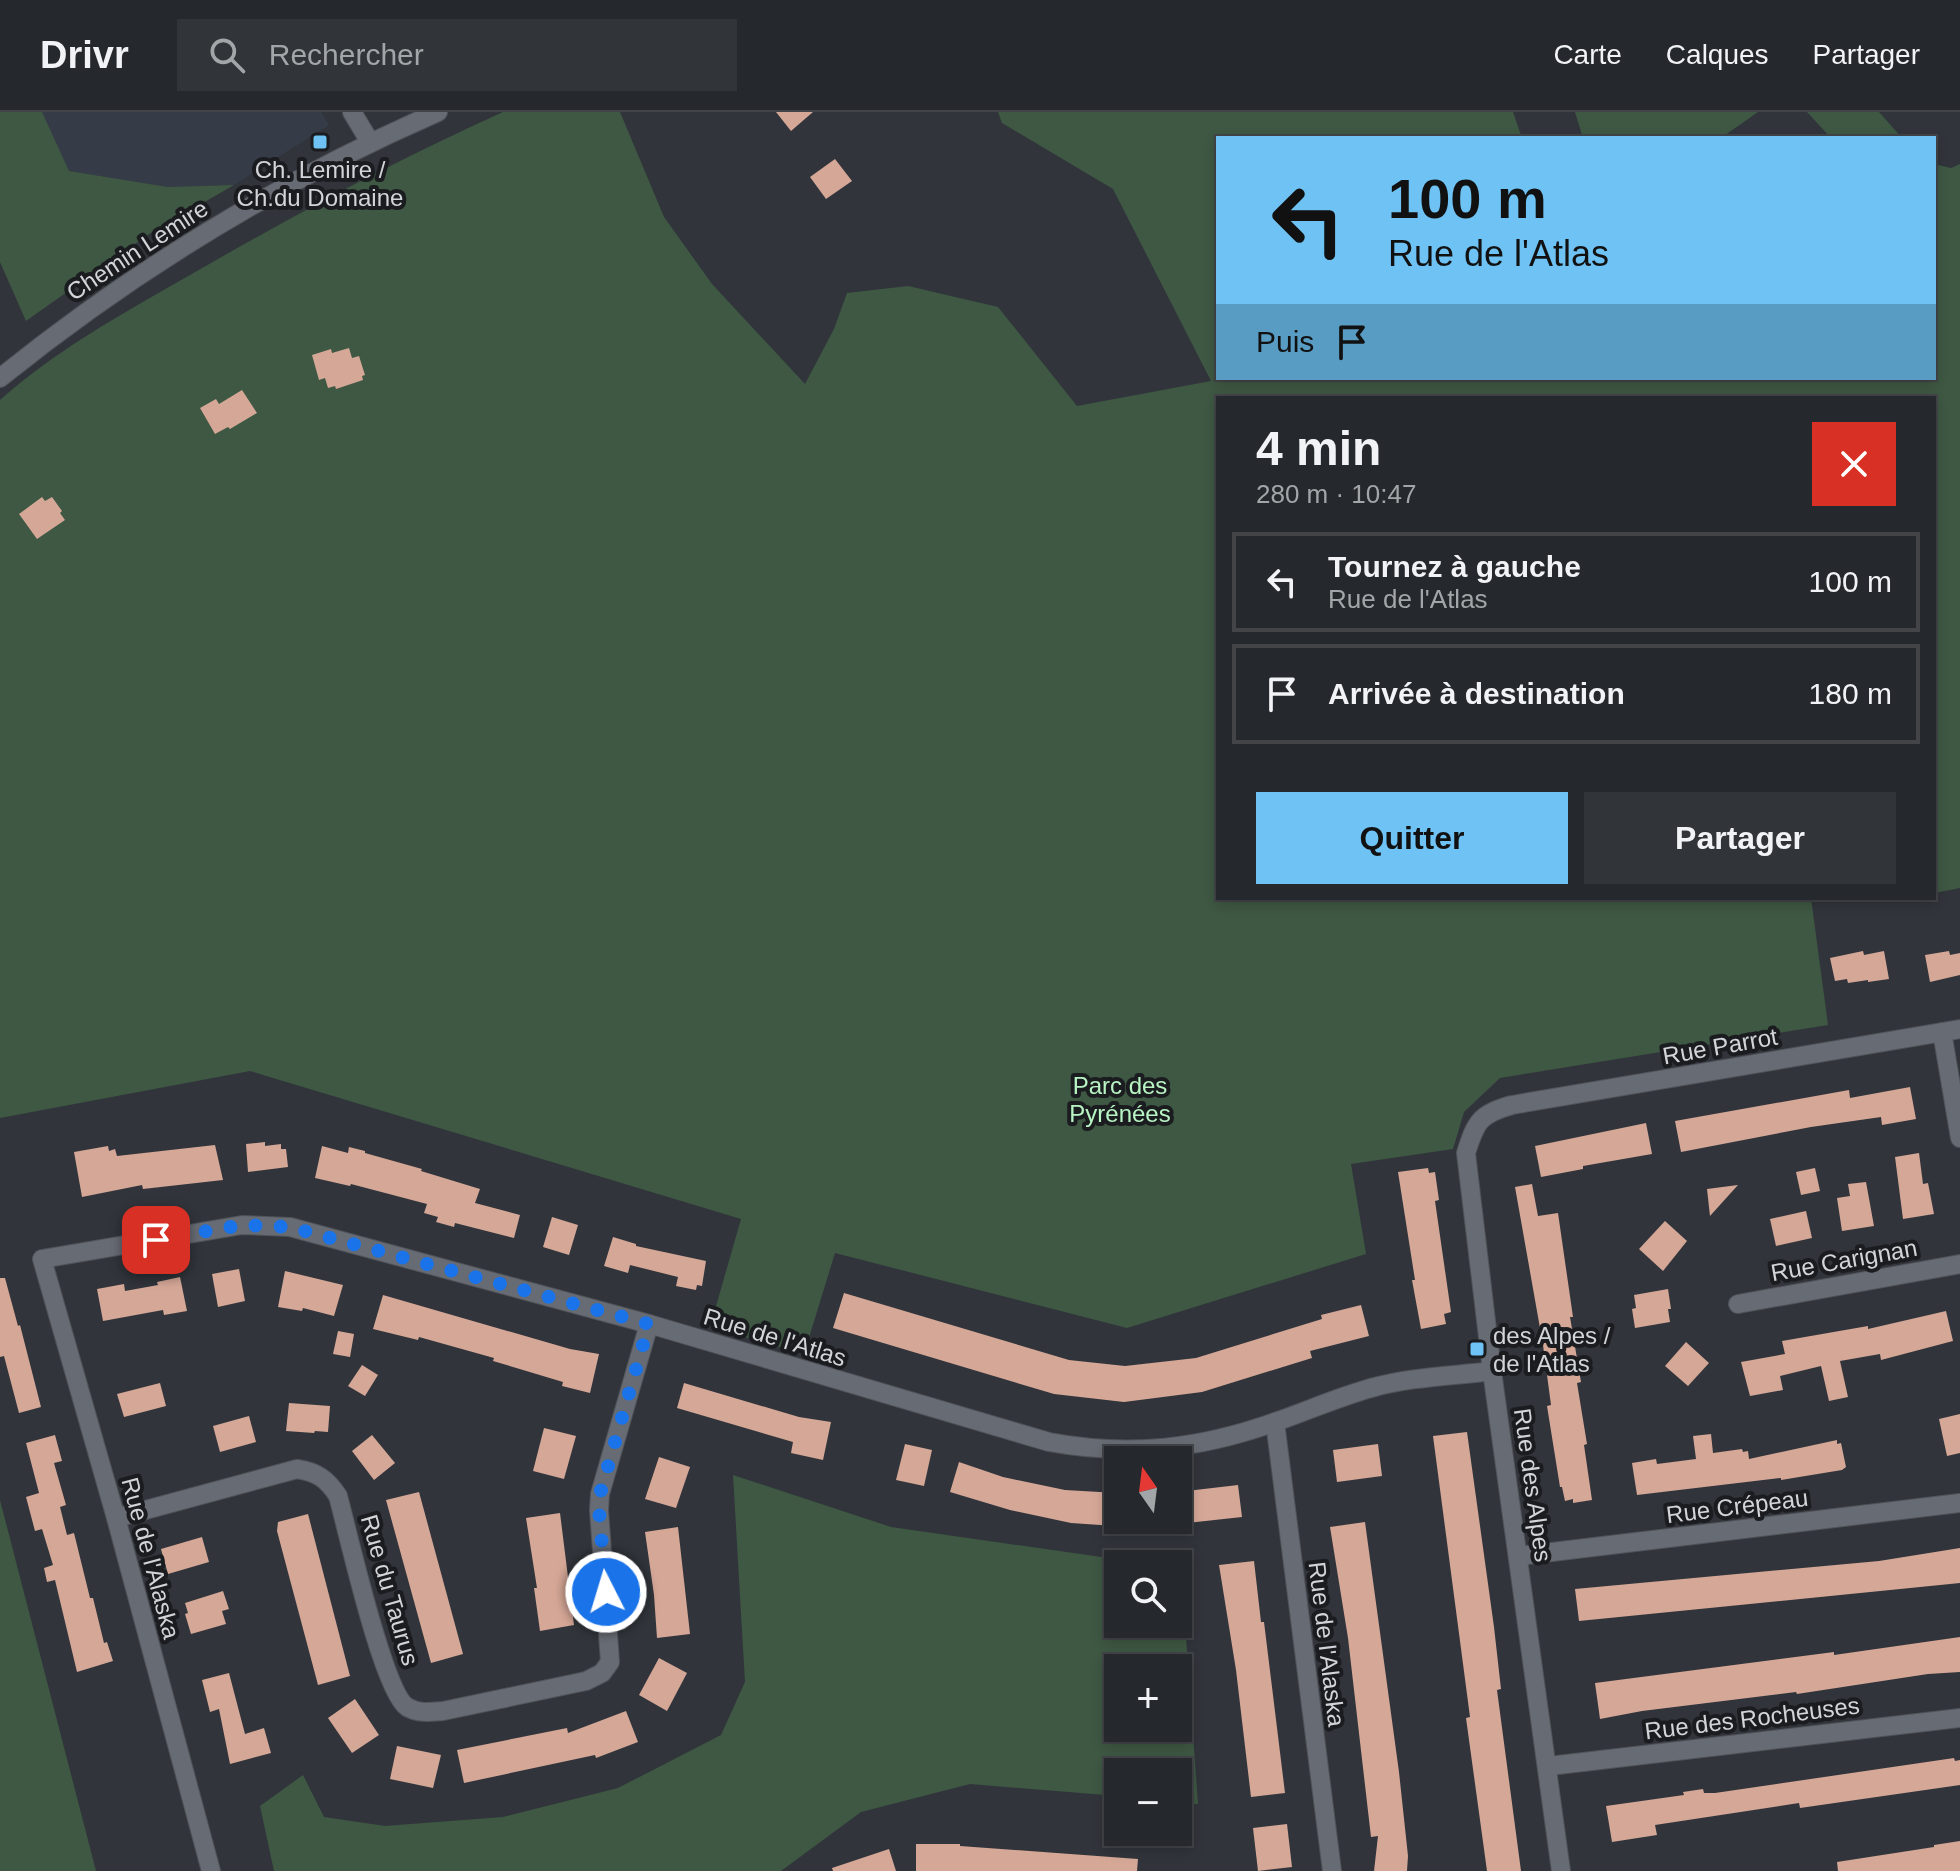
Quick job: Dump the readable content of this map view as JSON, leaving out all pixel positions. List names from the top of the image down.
{
  "streets": {
    "street": [
      "Chemin Lemire",
      "Rue Parrot",
      "Rue Carignan",
      "Rue de l'Atlas",
      "Rue des Alpes",
      "Rue Crépeau",
      "Rue de l'Alaska",
      "Rue du Taurus",
      "Rue des Rocheuses"
    ]
  },
  "crossings": [
    ["Rue Parrot", "Rue des Alpes"],
    ["Rue de l'Atlas", "Rue des Alpes"],
    ["Rue de l'Atlas", "Rue de l'Alaska"],
    ["Rue de l'Atlas", "Rue du Taurus"],
    ["Rue des Alpes", "Rue Crépeau"],
    ["Rue des Alpes", "Rue des Rocheuses"],
    ["Rue de l'Alaska", "Rue du Taurus"]
  ],
  "parks": ["Parc des Pyrénées"],
  "places": {
    "transit": ["Ch. Lemire / Ch.du Domaine", "des Alpes / de l'Atlas"]
  },
  "north": "top",
  "page": {
    "header": "Drivr",
    "search": "Rechercher",
    "nav": ["Carte", "Calques", "Partager"],
    "turn": ["100 m", "Rue de l'Atlas"],
    "then": "Puis",
    "heading": ["4 min", "280 m · 10:47"],
    "list": [
      {
        "name": "Tournez à gauche",
        "note": "Rue de l'Atlas",
        "value": "100 m"
      },
      {
        "name": "Arrivée à destination",
        "value": "180 m"
      }
    ],
    "buttons": ["Quitter", "Partager"],
    "map_buttons": ["+", "−"]
  }
}
